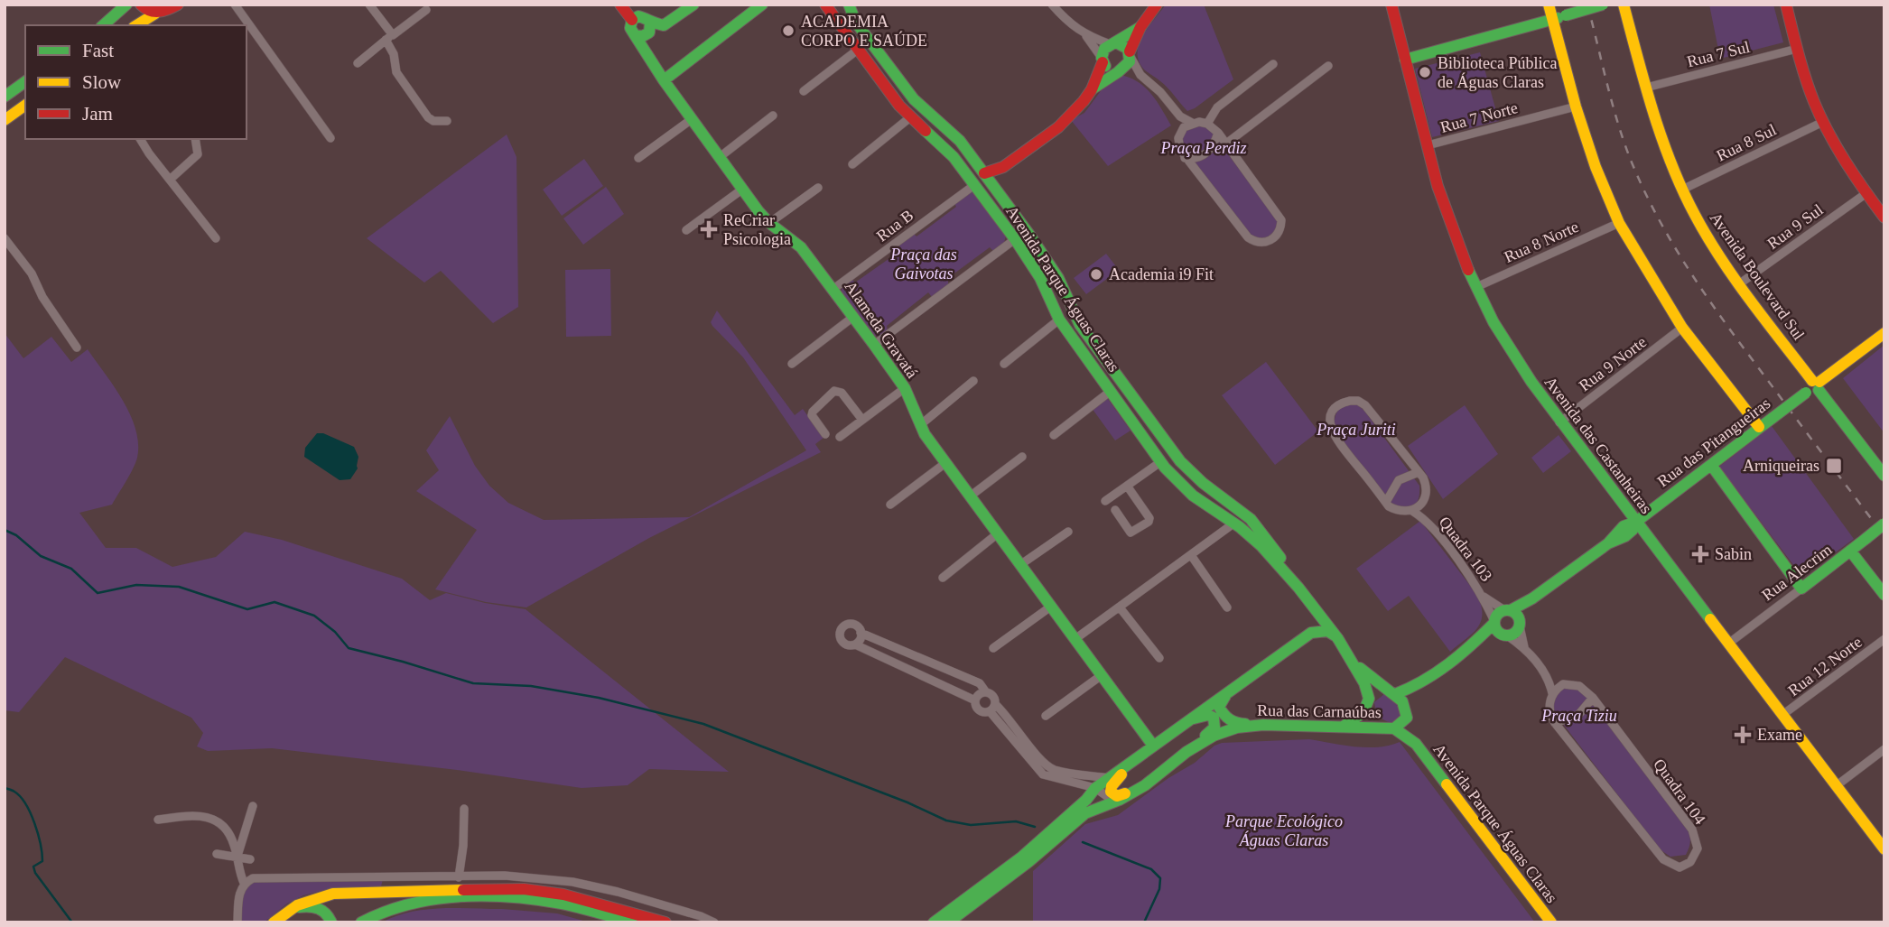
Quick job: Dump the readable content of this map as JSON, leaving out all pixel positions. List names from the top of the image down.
{
  "streets": {
    "street": [
      "Rua 7 Sul",
      "Rua 7 Norte",
      "Rua 8 Sul",
      "Rua B",
      "Rua 9 Sul",
      "Rua 8 Norte",
      "Avenida Boulevard Sul",
      "Avenida Parque Águas Claras",
      "Alameda Gravatá",
      "Rua 9 Norte",
      "Rua das Pitangueiras",
      "Avenida das Castanheiras",
      "Quadra 103",
      "Rua Alecrim",
      "Rua 12 Norte",
      "Rua das Carnaúbas",
      "Quadra 104"
    ]
  },
  "crossings": [
    ["Rua 7 Sul", "Avenida Boulevard Sul"],
    ["Rua 7 Norte", "Avenida das Castanheiras"],
    ["Rua 8 Sul", "Avenida Boulevard Sul"],
    ["Rua B", "Avenida Parque Águas Claras"],
    ["Rua B", "Alameda Gravatá"],
    ["Rua 9 Sul", "Avenida Boulevard Sul"],
    ["Rua 8 Norte", "Avenida das Castanheiras"],
    ["Avenida Boulevard Sul", "Rua das Pitangueiras"],
    ["Avenida Parque Águas Claras", "Rua das Carnaúbas"],
    ["Rua 9 Norte", "Avenida das Castanheiras"],
    ["Rua das Pitangueiras", "Avenida das Castanheiras"],
    ["Rua das Pitangueiras", "Quadra 103"],
    ["Rua das Pitangueiras", "Quadra 104"],
    ["Avenida das Castanheiras", "Rua Alecrim"],
    ["Avenida das Castanheiras", "Rua 12 Norte"],
    ["Quadra 103", "Quadra 104"]
  ],
  "parks": [
    "Praça Perdiz",
    "Praça das Gaivotas",
    "Praça Juriti",
    "Praça Tiziu",
    "Parque Ecológico Águas Claras"
  ],
  "places": {
    "other": ["ACADEMIA CORPO E SAÚDE", "Biblioteca Pública de Águas Claras", "Academia i9 Fit"],
    "health": ["ReCriar Psicologia", "Sabin", "Exame"],
    "transit": ["Arniqueiras"]
  },
  "legend": ["Fast", "Slow", "Jam"]
}
